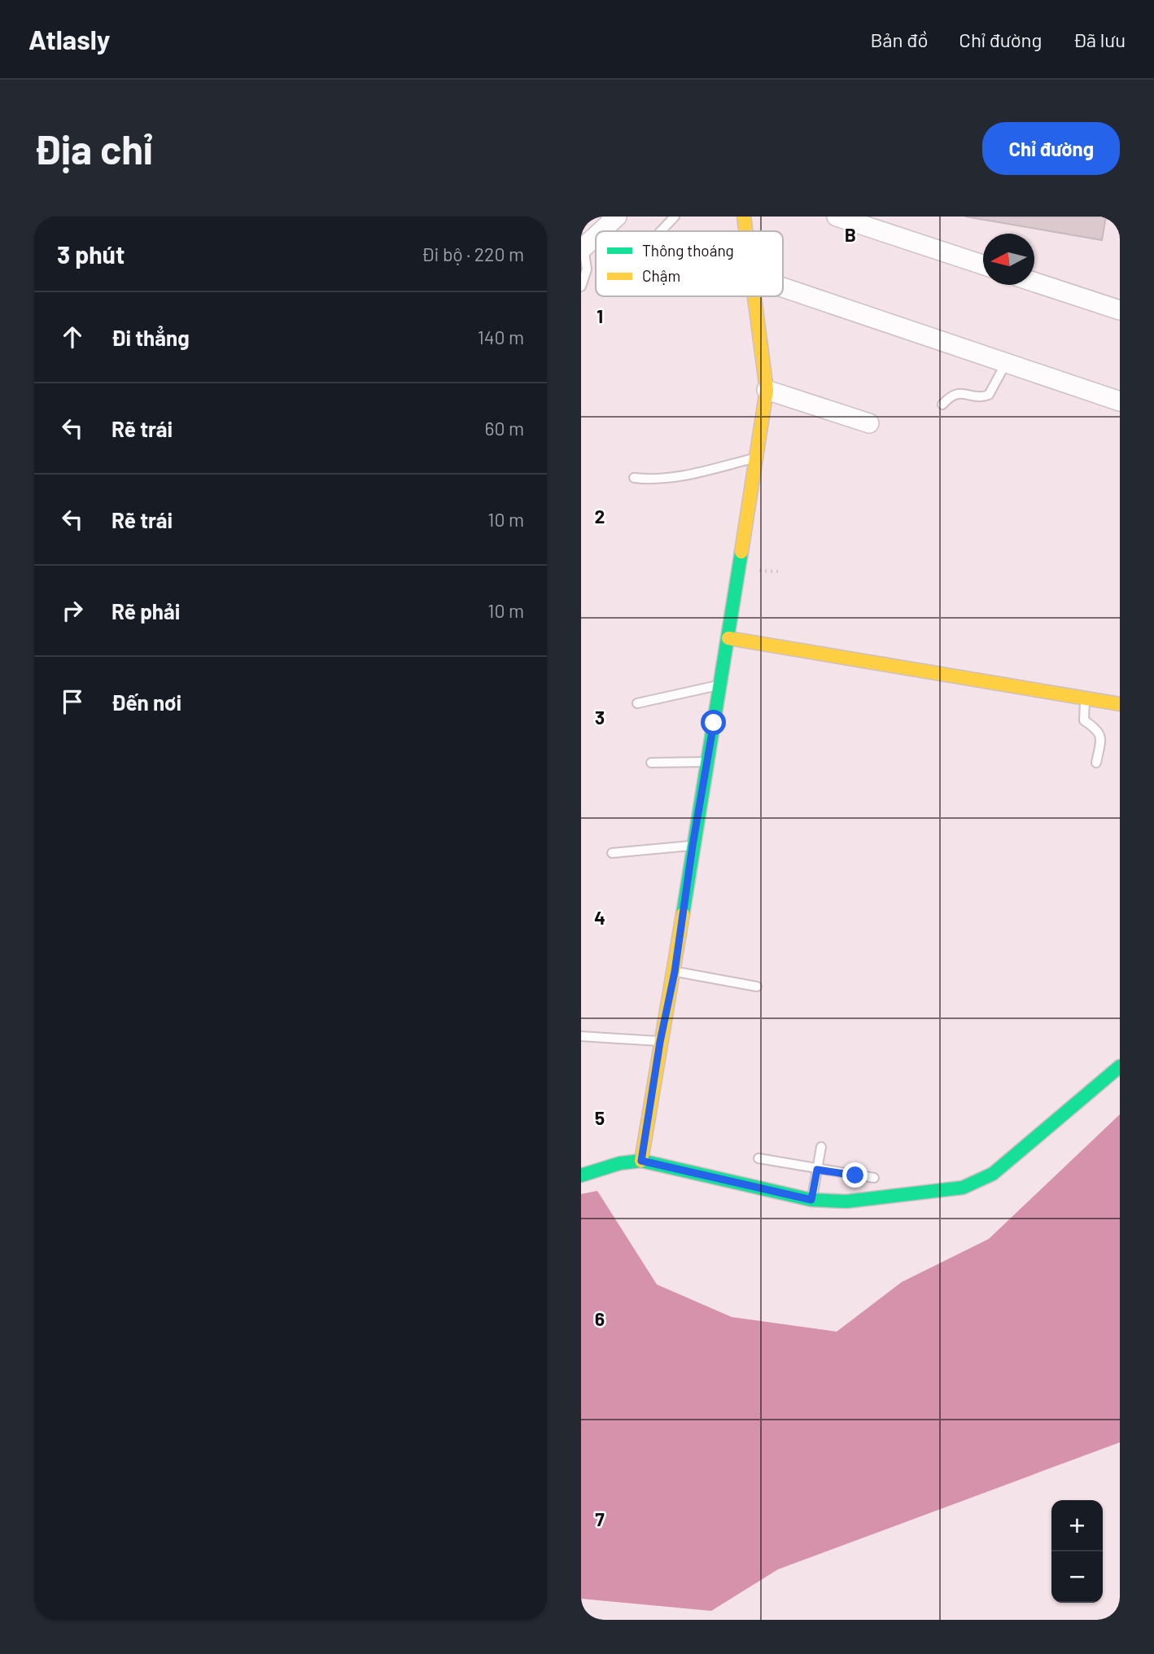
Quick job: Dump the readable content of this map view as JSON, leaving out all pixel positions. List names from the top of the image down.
{
  "legend": ["Thông thoáng", "Chậm"],
  "north": "left",
  "page": {
    "header": "Atlasly",
    "nav": ["Bản đồ", "Chỉ đường", "Đã lưu"],
    "buttons": "Chỉ đường",
    "title": "Địa chỉ",
    "heading": ["3 phút", "Đi bộ · 220 m"],
    "list": [
      ["Đi thẳng", "140 m"],
      ["Rẽ trái", "60 m"],
      ["Rẽ trái", "10 m"],
      ["Rẽ phải", "10 m"],
      "Đến nơi"
    ],
    "map_buttons": ["+", "−"]
  },
  "grid": {
    "columns": ["B"],
    "rows": [
      "1",
      "2",
      "3",
      "4",
      "5",
      "6",
      "7"
    ]
  }
}
